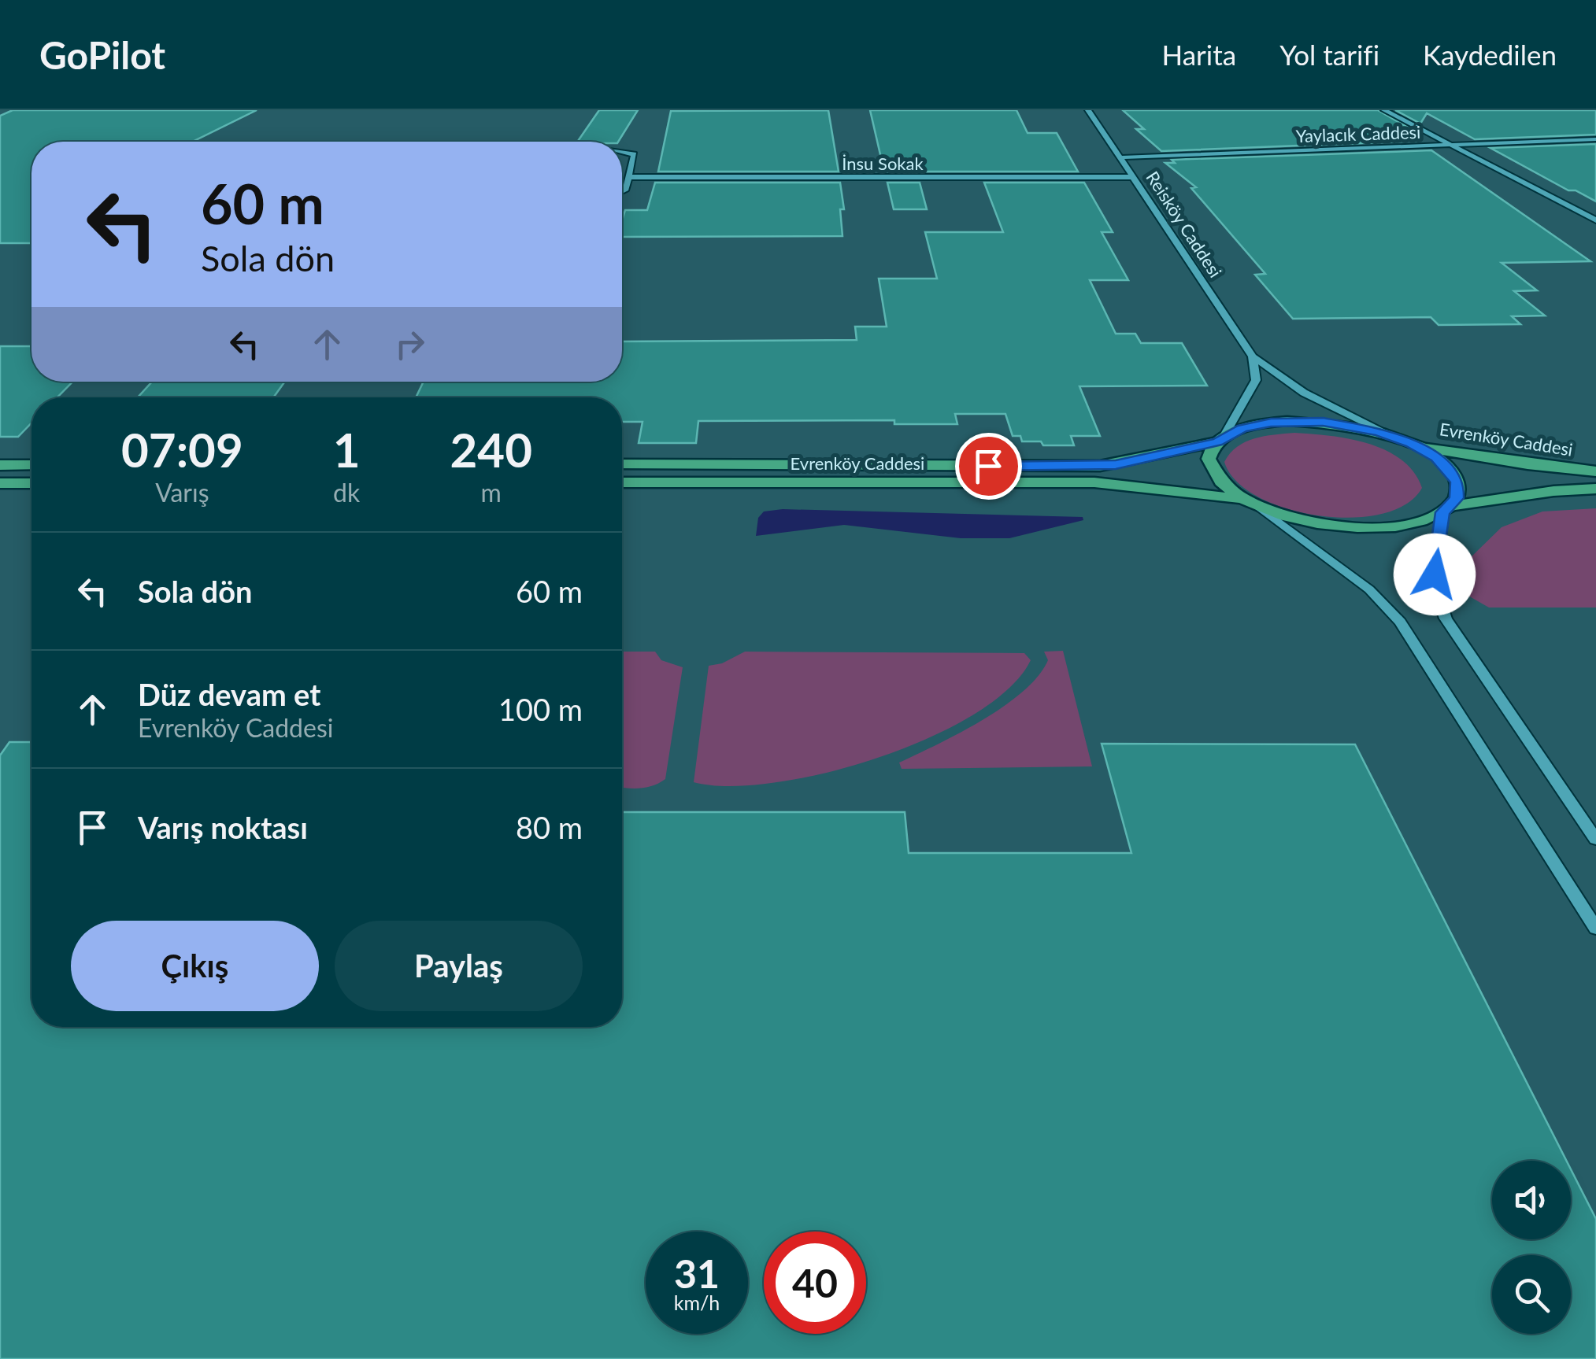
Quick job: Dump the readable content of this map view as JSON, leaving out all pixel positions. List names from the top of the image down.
{
  "streets": {
    "main road": ["Evrenköy Caddesi"],
    "street": ["Yaylacık Caddesi", "İnsu Sokak", "Reisköy Caddesi"]
  },
  "crossings": [
    ["Yaylacık Caddesi", "Reisköy Caddesi"],
    ["İnsu Sokak", "Reisköy Caddesi"],
    ["Reisköy Caddesi", "Evrenköy Caddesi"]
  ],
  "page": {
    "header": "GoPilot",
    "nav": ["Harita", "Yol tarifi", "Kaydedilen"],
    "turn": ["60 m", "Sola dön"],
    "eta": [
      "07:09",
      "Varış",
      "1",
      "dk",
      "240",
      "m"
    ],
    "list": [
      {
        "name": "Sola dön",
        "value": "60 m"
      },
      {
        "name": "Düz devam et",
        "note": "Evrenköy Caddesi",
        "value": "100 m"
      },
      {
        "name": "Varış noktası",
        "value": "80 m"
      }
    ],
    "buttons": ["Çıkış", "Paylaş"],
    "speed": "31 km/h",
    "limit": "40"
  }
}
